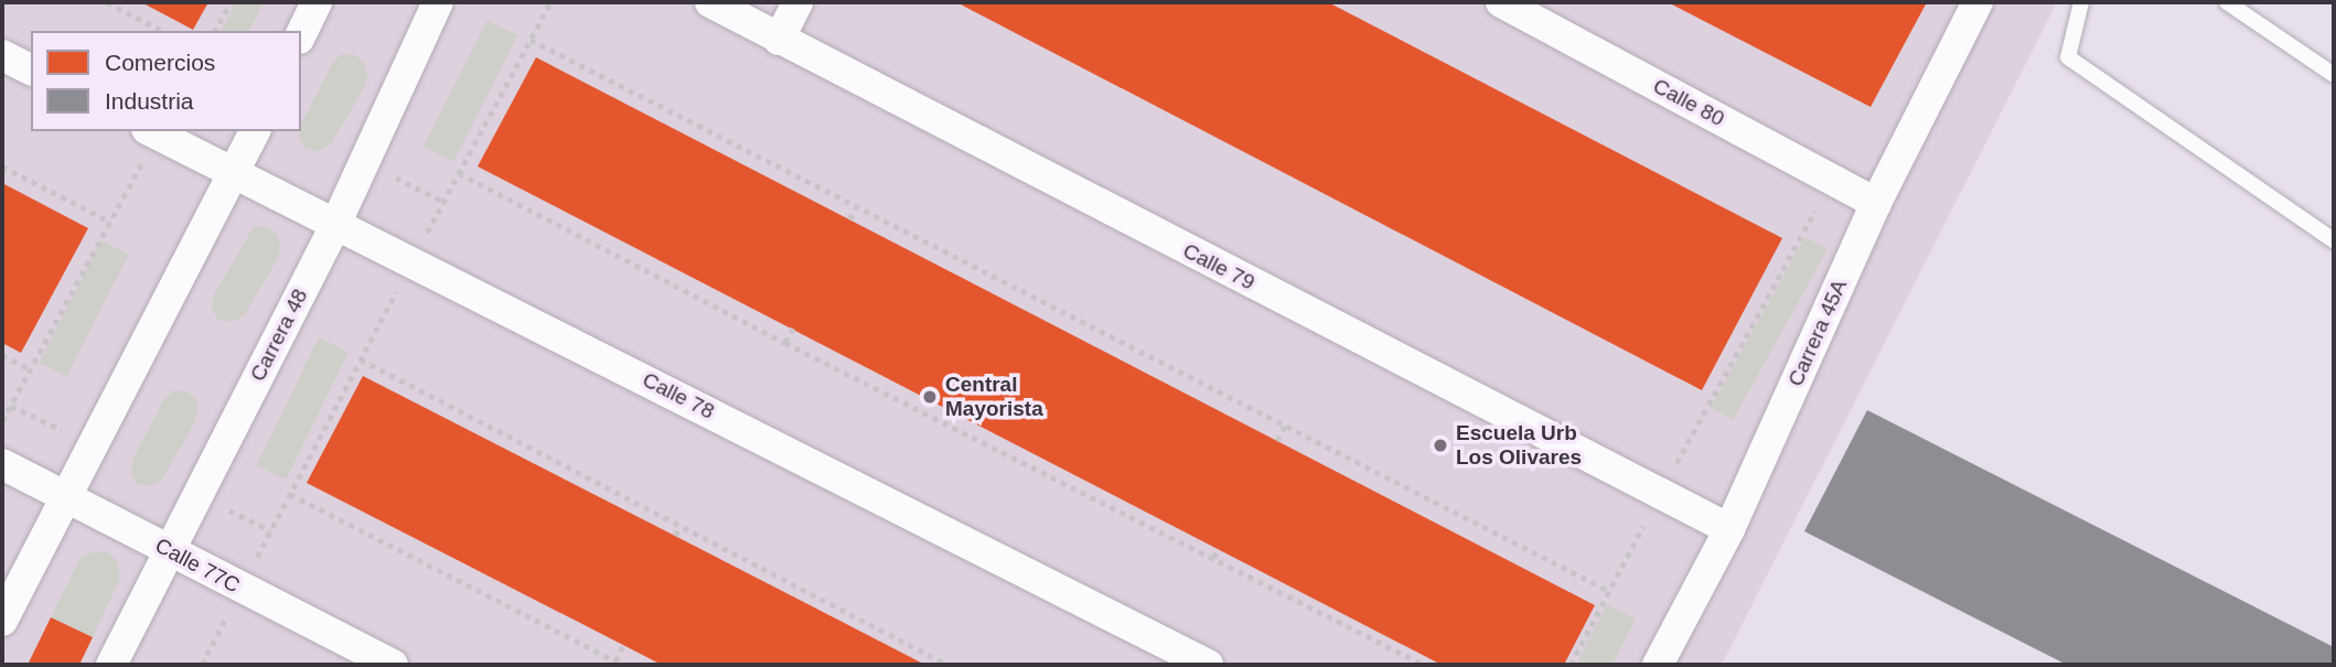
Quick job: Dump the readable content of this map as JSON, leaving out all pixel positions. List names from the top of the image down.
{
  "streets": {
    "street": [
      "Calle 80",
      "Calle 79",
      "Carrera 45A",
      "Carrera 48",
      "Calle 78",
      "Calle 77C"
    ]
  },
  "crossings": [
    ["Calle 80", "Carrera 45A"],
    ["Calle 79", "Carrera 45A"],
    ["Carrera 48", "Calle 78"],
    ["Carrera 48", "Calle 77C"]
  ],
  "places": ["Central Mayorista", "Escuela Urb Los Olivares"],
  "legend": ["Comercios", "Industria"]
}
